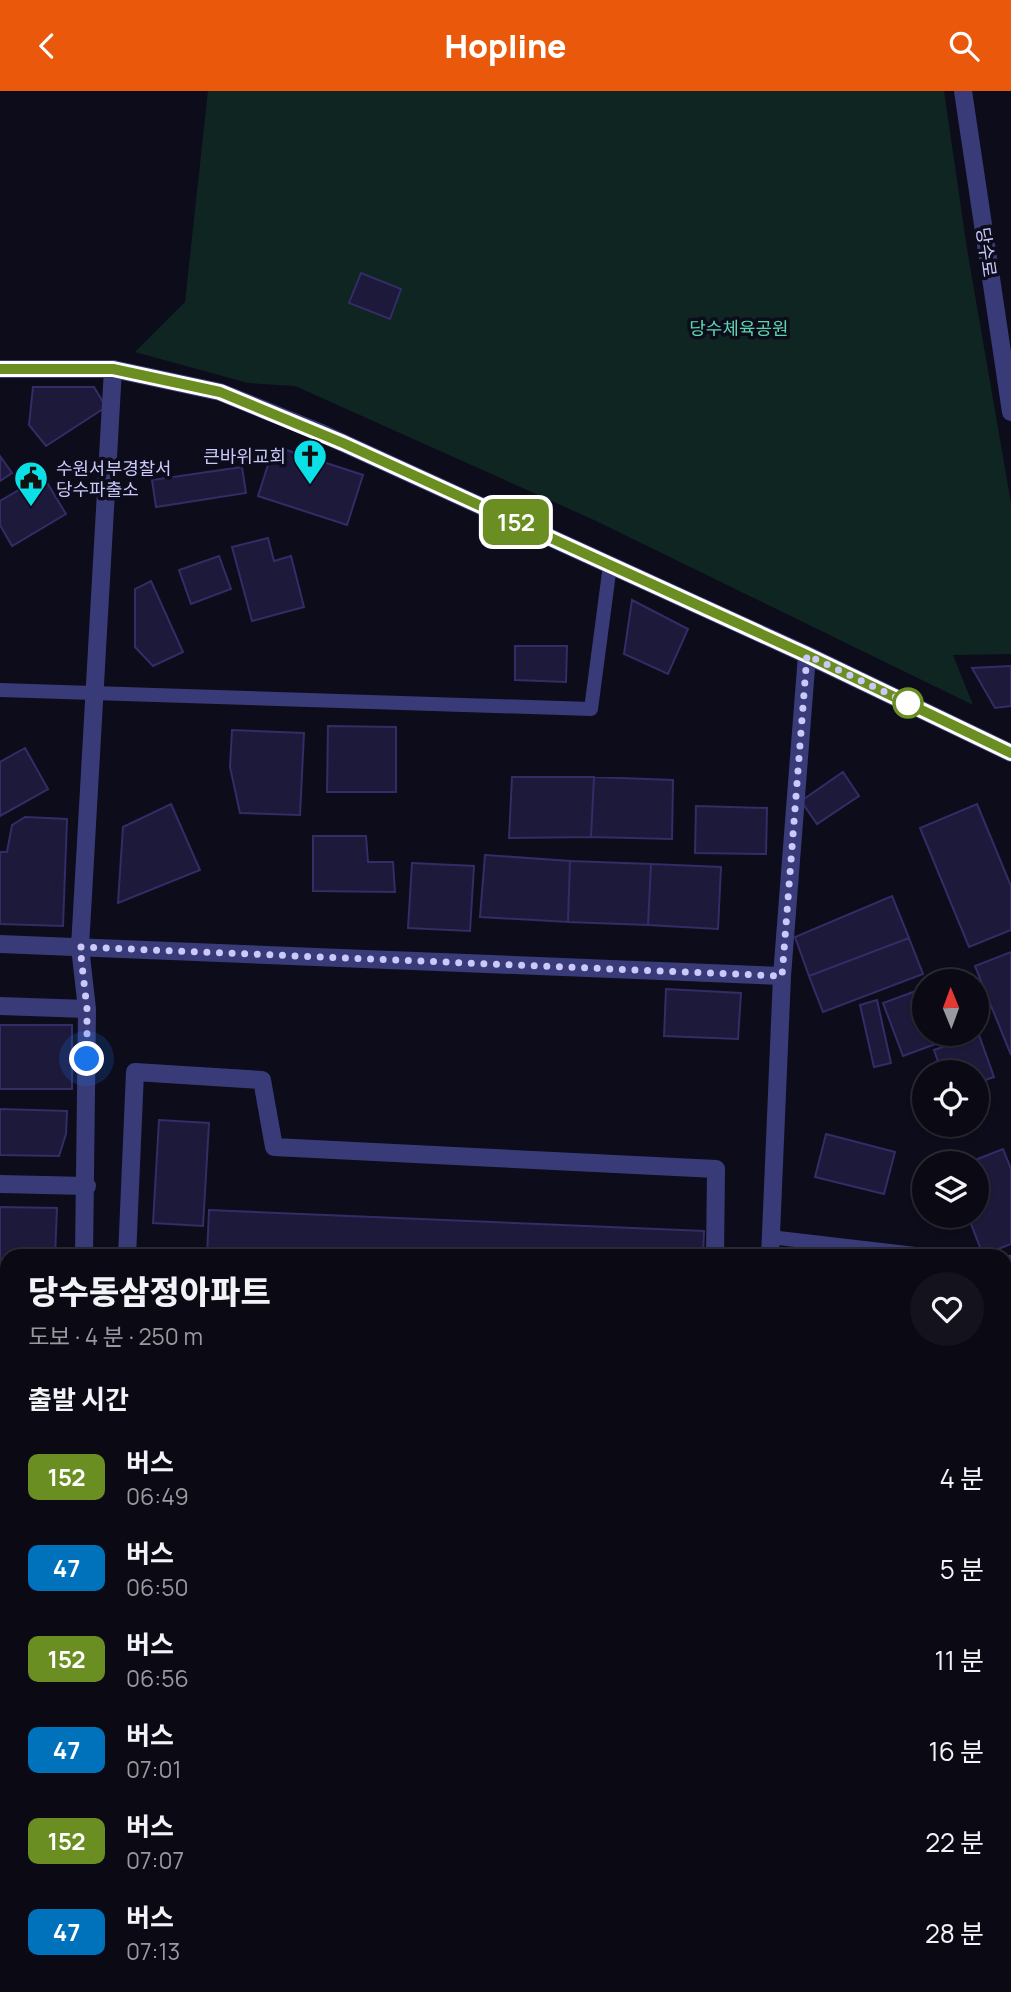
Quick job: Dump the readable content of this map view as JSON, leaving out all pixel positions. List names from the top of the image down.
{
  "streets": {
    "street": ["당수로"]
  },
  "parks": ["당수체육공원"],
  "places": {
    "church": ["큰바위교회"],
    "public building": ["수원서부경찰서 당수파출소"]
  },
  "lines": ["bus line 152"],
  "north": "top",
  "page": {
    "header": "Hopline",
    "on_map": "152",
    "heading": [
      ["당수동삼정아파트", "도보 · 4 분 · 250 m"],
      "출발 시간"
    ],
    "list": [
      {
        "mark": "152",
        "name": "버스",
        "note": "06:49",
        "value": "4 분"
      },
      {
        "mark": "47",
        "name": "버스",
        "note": "06:50",
        "value": "5 분"
      },
      {
        "mark": "152",
        "name": "버스",
        "note": "06:56",
        "value": "11 분"
      },
      {
        "mark": "47",
        "name": "버스",
        "note": "07:01",
        "value": "16 분"
      },
      {
        "mark": "152",
        "name": "버스",
        "note": "07:07",
        "value": "22 분"
      },
      {
        "mark": "47",
        "name": "버스",
        "note": "07:13",
        "value": "28 분"
      }
    ]
  }
}
